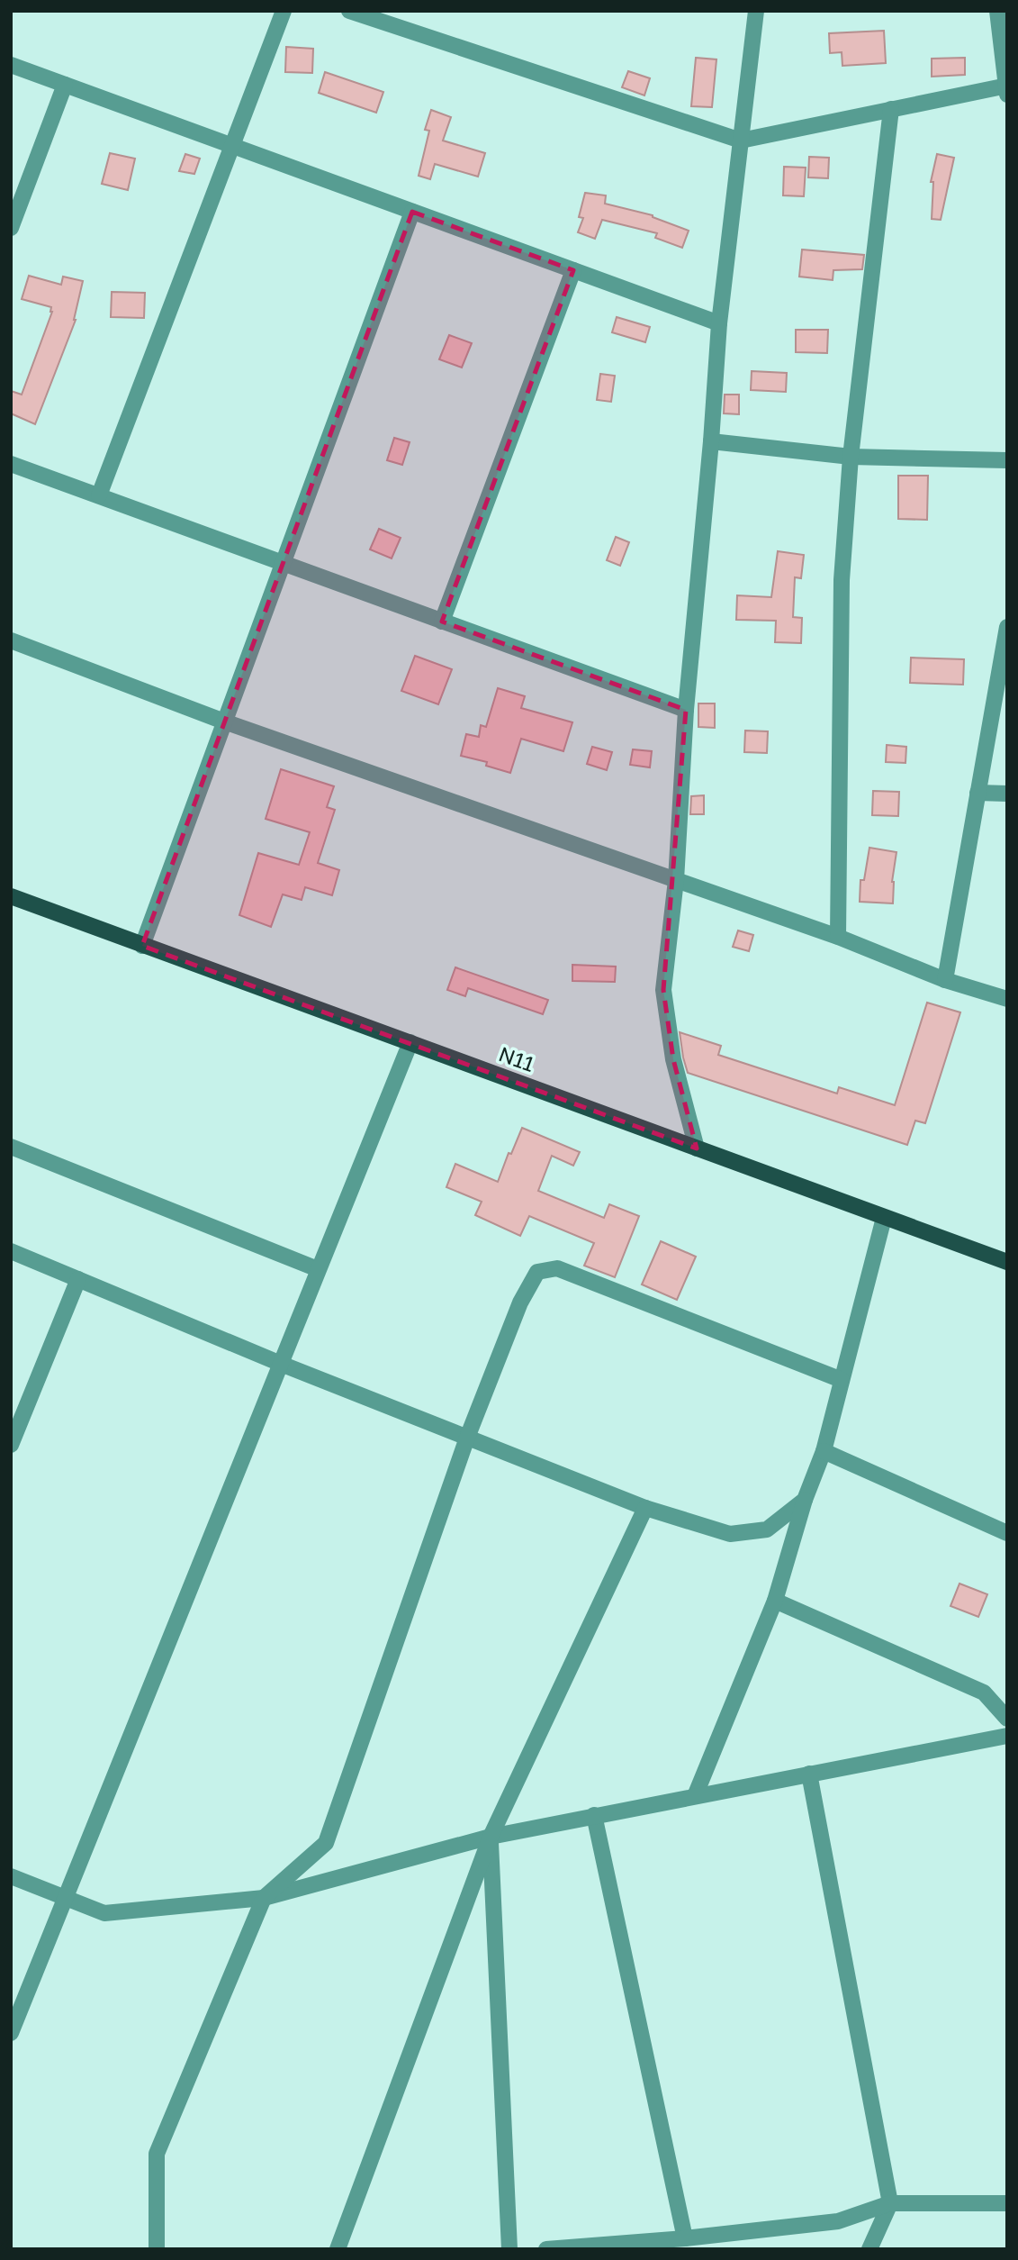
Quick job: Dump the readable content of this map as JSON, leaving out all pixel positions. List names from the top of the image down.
{
  "streets": {
    "main road": ["N11"]
  }
}
